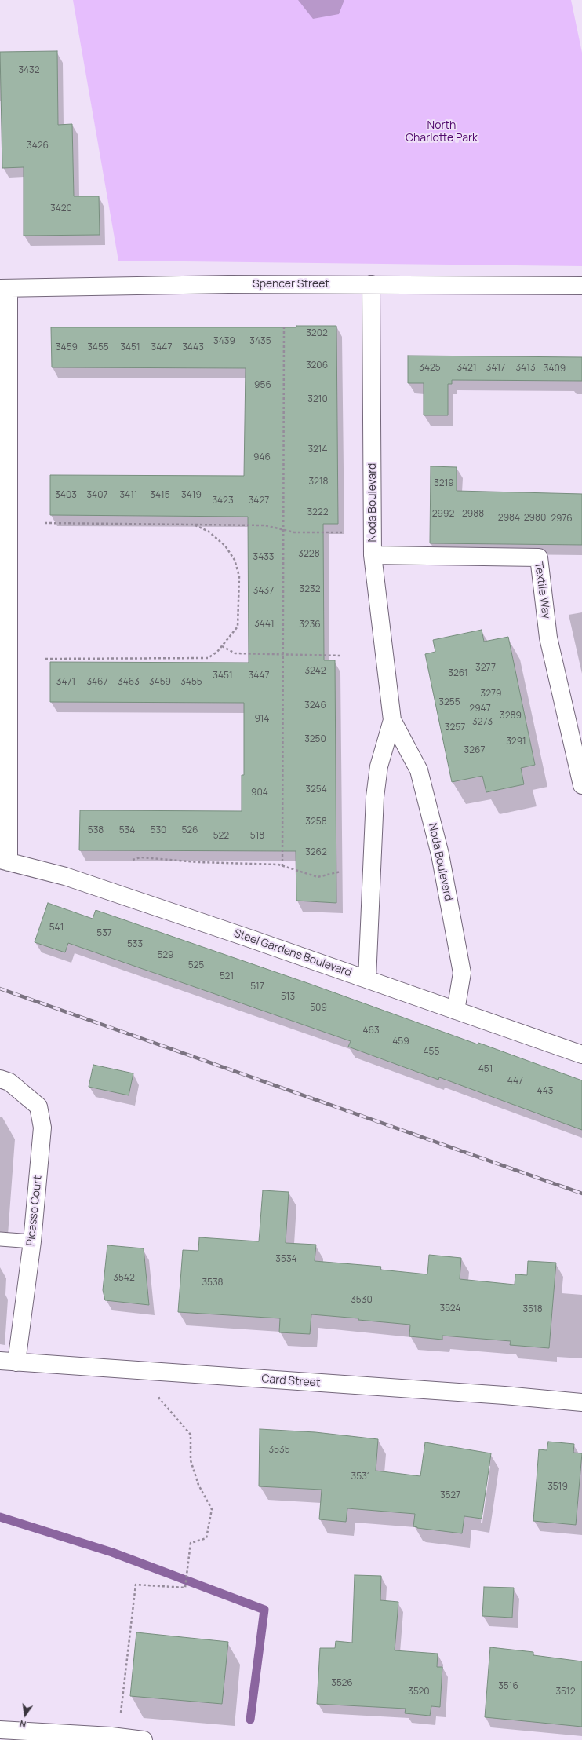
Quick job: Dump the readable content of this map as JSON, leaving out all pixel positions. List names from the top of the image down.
{
  "streets": {
    "street": [
      "Spencer Street",
      "Noda Boulevard",
      "Textile Way",
      "Steel Gardens Boulevard",
      "Picasso Court",
      "Card Street"
    ]
  },
  "crossings": [
    ["Spencer Street", "Noda Boulevard"],
    ["Noda Boulevard", "Textile Way"],
    ["Noda Boulevard", "Steel Gardens Boulevard"],
    ["Picasso Court", "Card Street"]
  ],
  "parks": ["North Charlotte Park"],
  "house_numbers": [
    "3432",
    "3426",
    "3420",
    "3202",
    "3439",
    "3435",
    "3459",
    "3455",
    "3451",
    "3447",
    "3443",
    "3206",
    "3425",
    "3421",
    "3417",
    "3413",
    "3409",
    "956",
    "3210",
    "3214",
    "946",
    "3218",
    "3219",
    "3403",
    "3407",
    "3411",
    "3415",
    "3419",
    "3423",
    "3427",
    "3222",
    "2992",
    "2988",
    "2984",
    "2980",
    "2976",
    "3228",
    "3433",
    "3232",
    "3437",
    "3441",
    "3236",
    "3277",
    "3242",
    "3261",
    "3451",
    "3447",
    "3471",
    "3467",
    "3463",
    "3459",
    "3455",
    "3279",
    "3255",
    "3246",
    "2947",
    "3289",
    "914",
    "3273",
    "3257",
    "3250",
    "3291",
    "3267",
    "3254",
    "904",
    "3258",
    "538",
    "534",
    "530",
    "526",
    "522",
    "518",
    "3262",
    "541",
    "537",
    "533",
    "529",
    "525",
    "521",
    "517",
    "513",
    "509",
    "463",
    "459",
    "455",
    "451",
    "447",
    "443",
    "3534",
    "3542",
    "3538",
    "3530",
    "3524",
    "3518",
    "3535",
    "3531",
    "3519",
    "3527",
    "3526",
    "3516",
    "3520",
    "3512"
  ],
  "north": "bottom"
}
